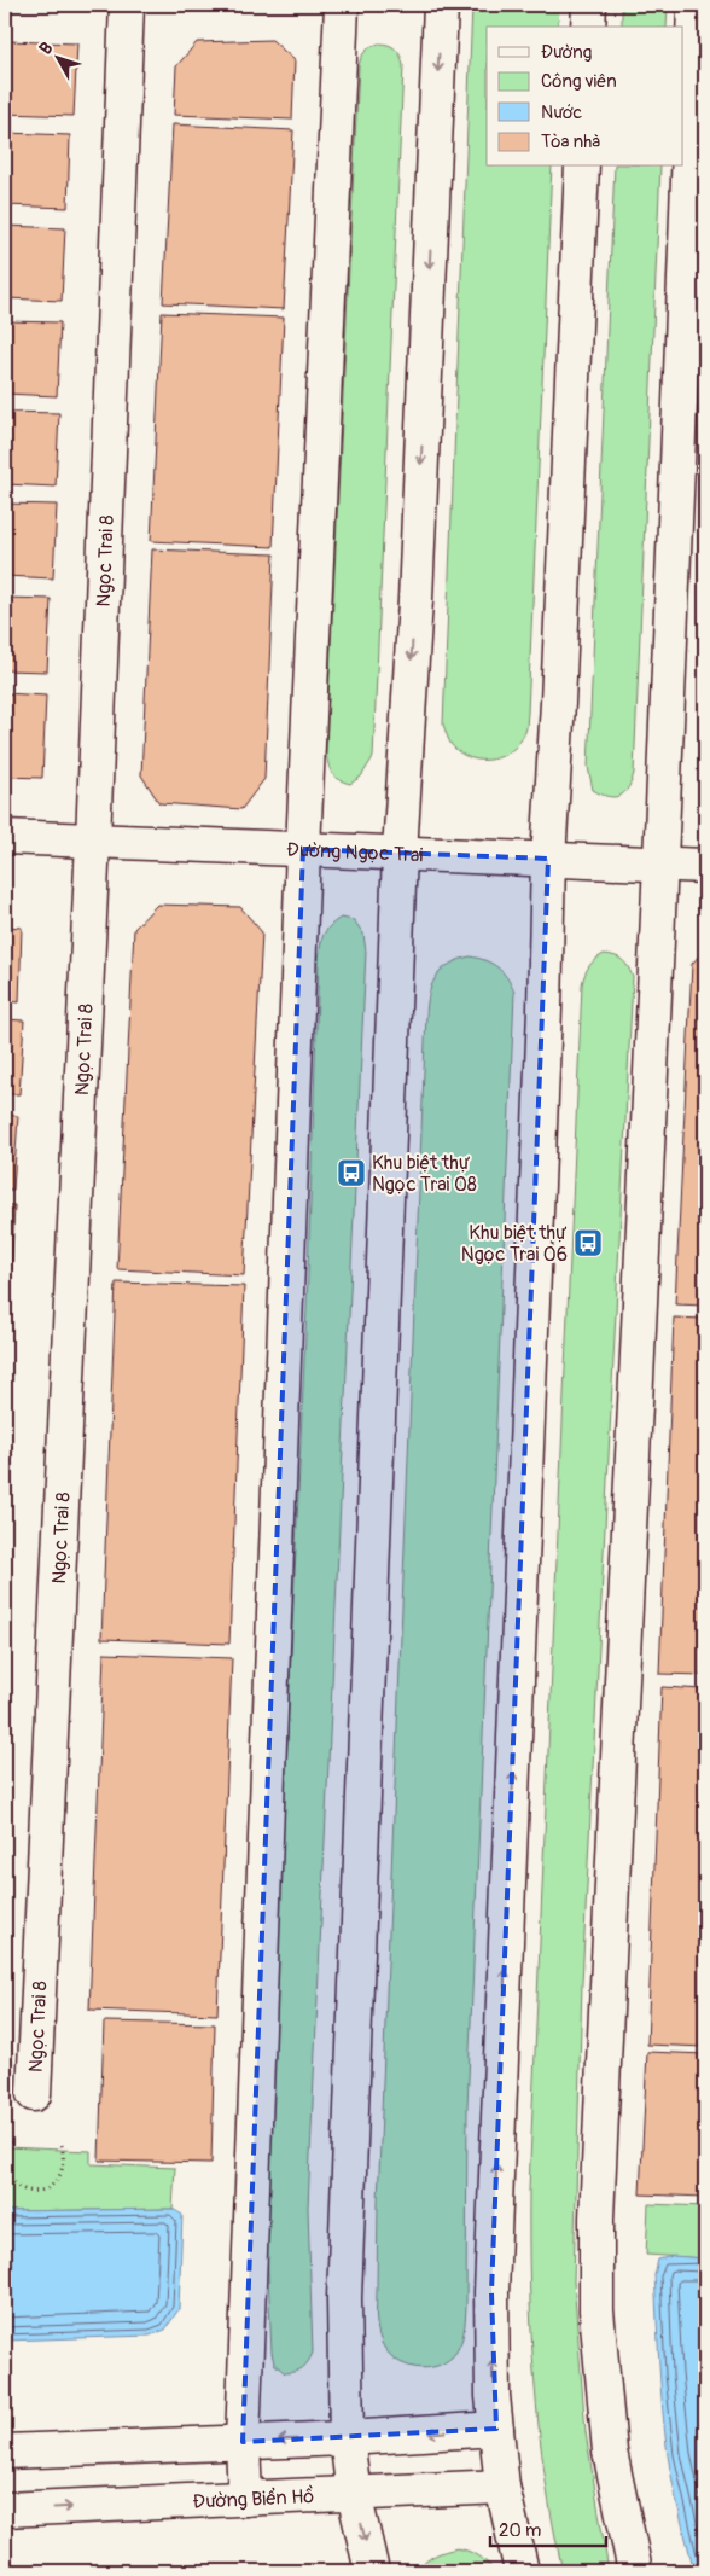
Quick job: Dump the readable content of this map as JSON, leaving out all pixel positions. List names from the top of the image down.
{
  "streets": {
    "street": ["Ngọc Trai 8", "Đường Ngọc Trai", "Đường Biển Hồ"]
  },
  "crossings": [
    ["Ngọc Trai 8", "Đường Ngọc Trai"]
  ],
  "places": {
    "bus stop": ["Khu biệt thự Ngọc Trai 08", "Khu biệt thự Ngọc Trai 06"]
  },
  "legend": [
    "Đường",
    "Công viên",
    "Nước",
    "Tòa nhà"
  ],
  "scale_bar": "20 m",
  "north": "top left"
}
